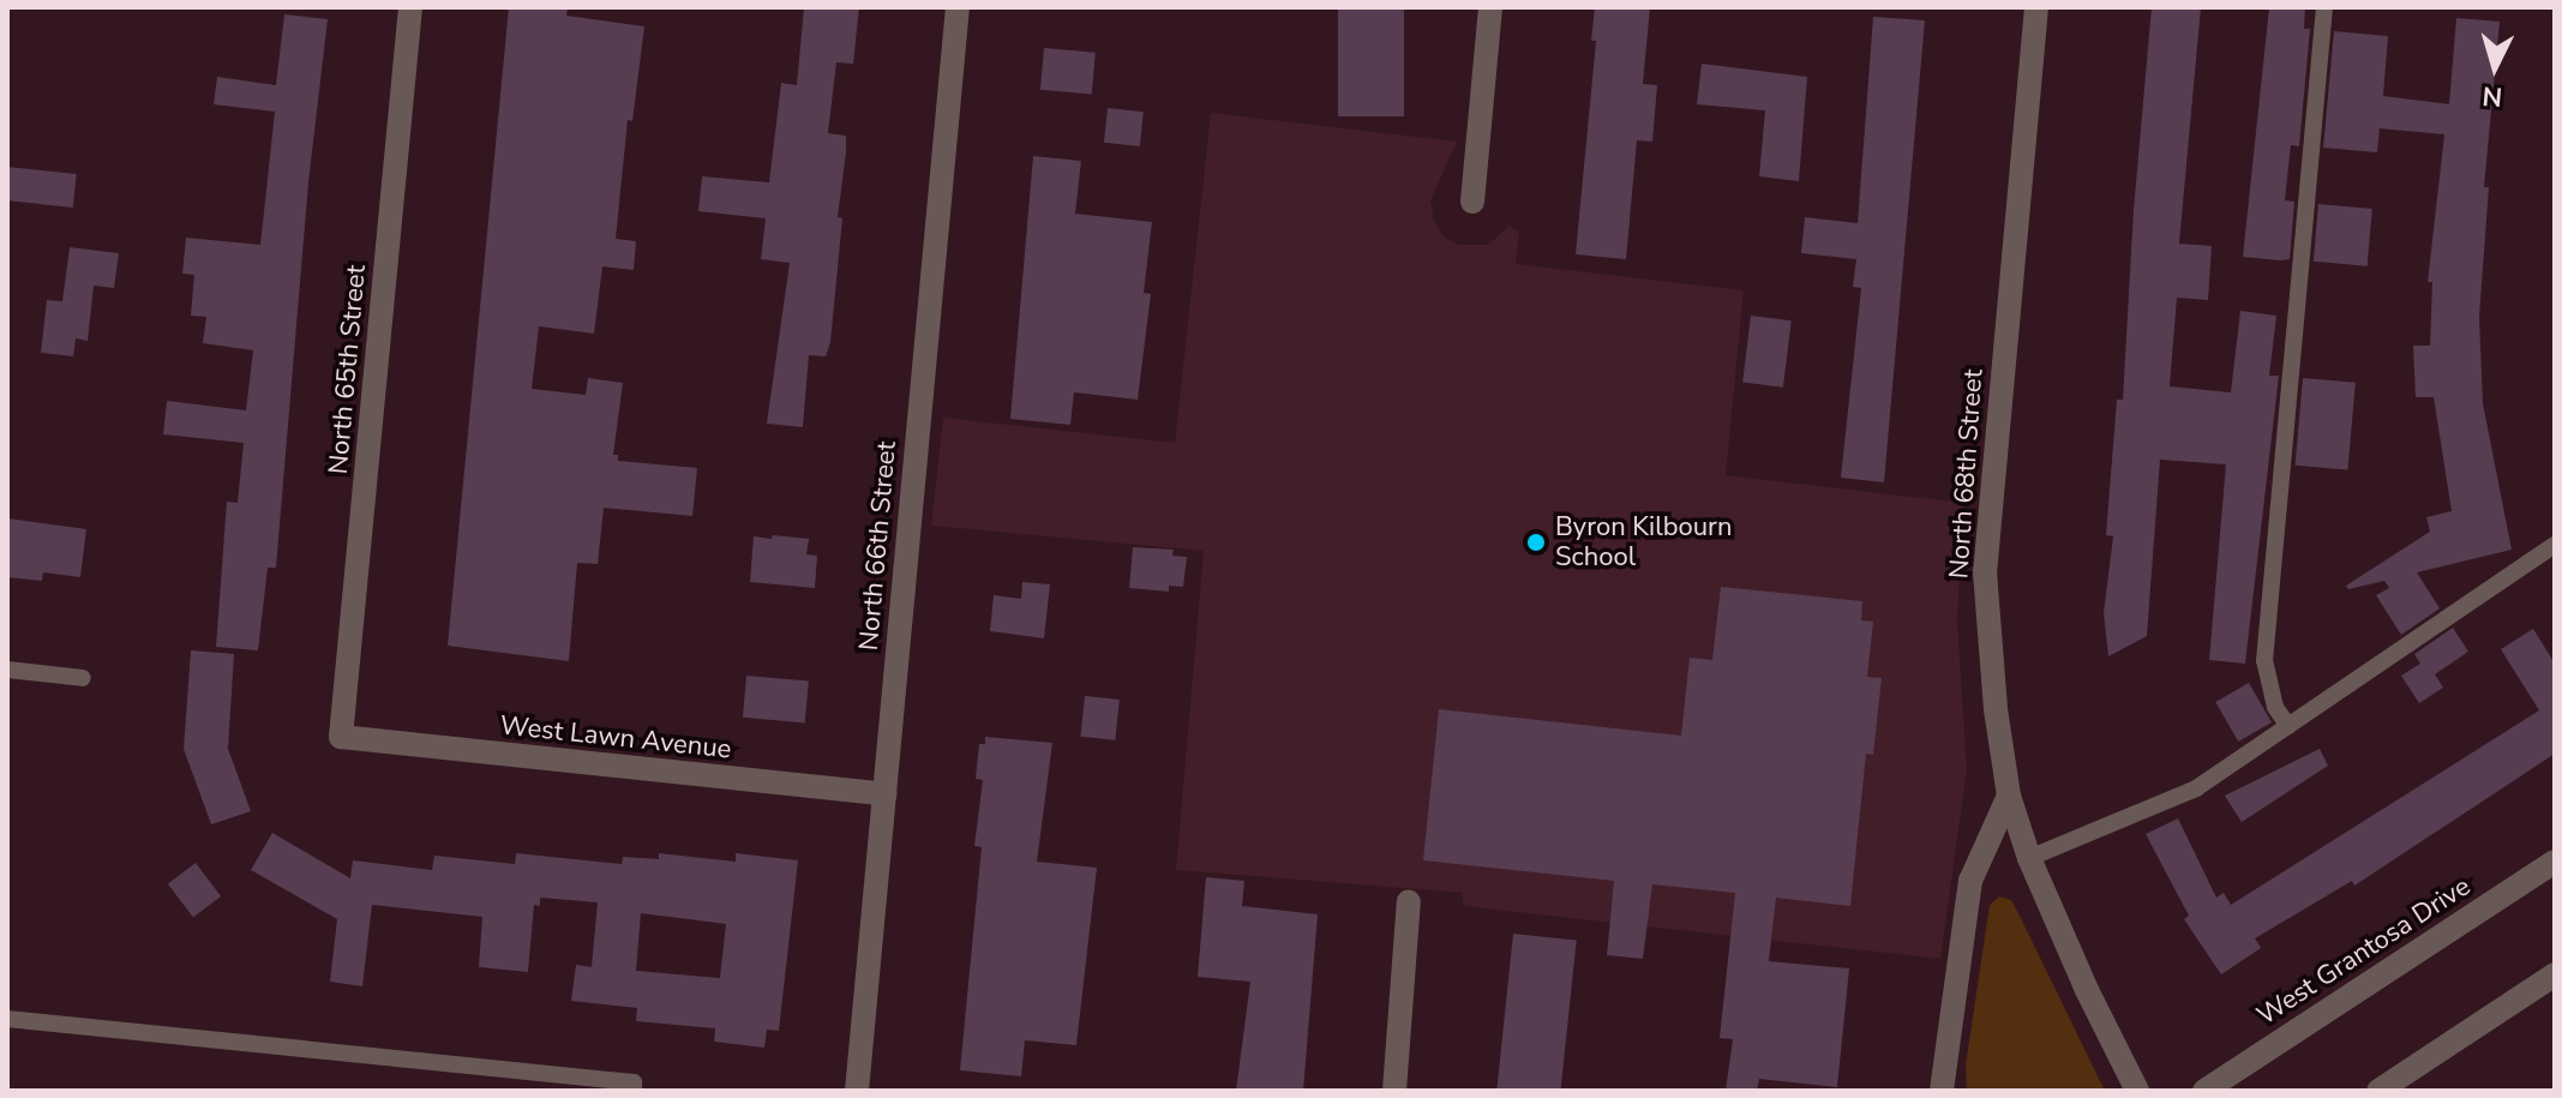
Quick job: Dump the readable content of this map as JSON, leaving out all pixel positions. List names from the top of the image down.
{
  "streets": {
    "street": [
      "North 65th Street",
      "North 68th Street",
      "North 66th Street",
      "West Lawn Avenue",
      "West Grantosa Drive"
    ]
  },
  "crossings": [
    ["North 65th Street", "West Lawn Avenue"],
    ["North 66th Street", "West Lawn Avenue"]
  ],
  "places": ["Byron Kilbourn School"],
  "north": "bottom"
}
